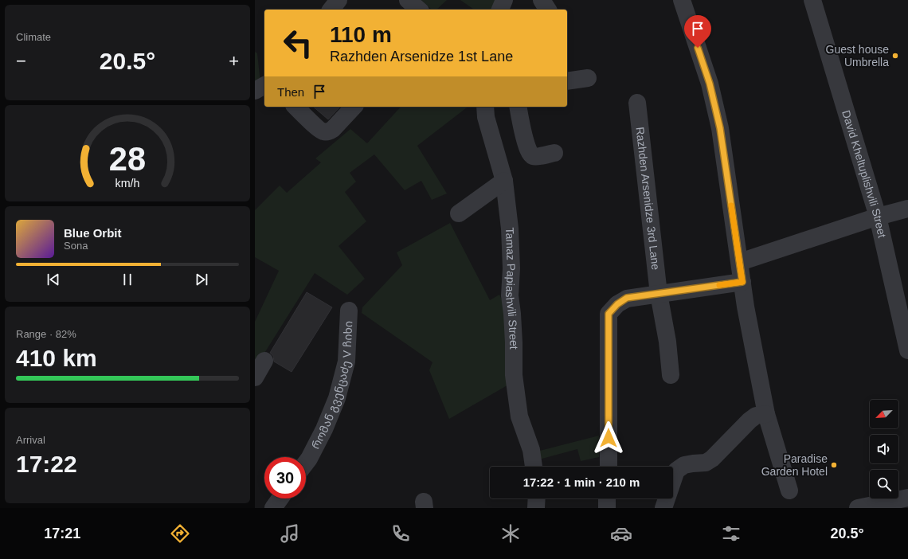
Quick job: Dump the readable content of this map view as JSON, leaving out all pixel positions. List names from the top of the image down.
{
  "streets": {
    "street": [
      "David Kheltuplishvili Street",
      "Razhden Arsenidze 3rd Lane",
      "Tamaz Papiashvili Street",
      "რომან გვენცაძე V ჩიხი"
    ]
  },
  "places": ["Guest house Umbrella", "Paradise Garden Hotel"],
  "north": "bottom left",
  "page": {
    "tile": [
      "Climate",
      ["Range · 82%", "410 km"],
      ["Arrival", "17:22"]
    ],
    "turn": ["110 m", "Razhden Arsenidze 1st Lane"],
    "heat": ["−", "20.5°", "+"],
    "then": "Then",
    "song": ["Blue Orbit", "Sona"],
    "limit": "30",
    "trip": "17:22 · 1 min · 210 m",
    "tabs": ["17:21", "20.5°"],
    "gauge": ["28", "km/h"]
  }
}
